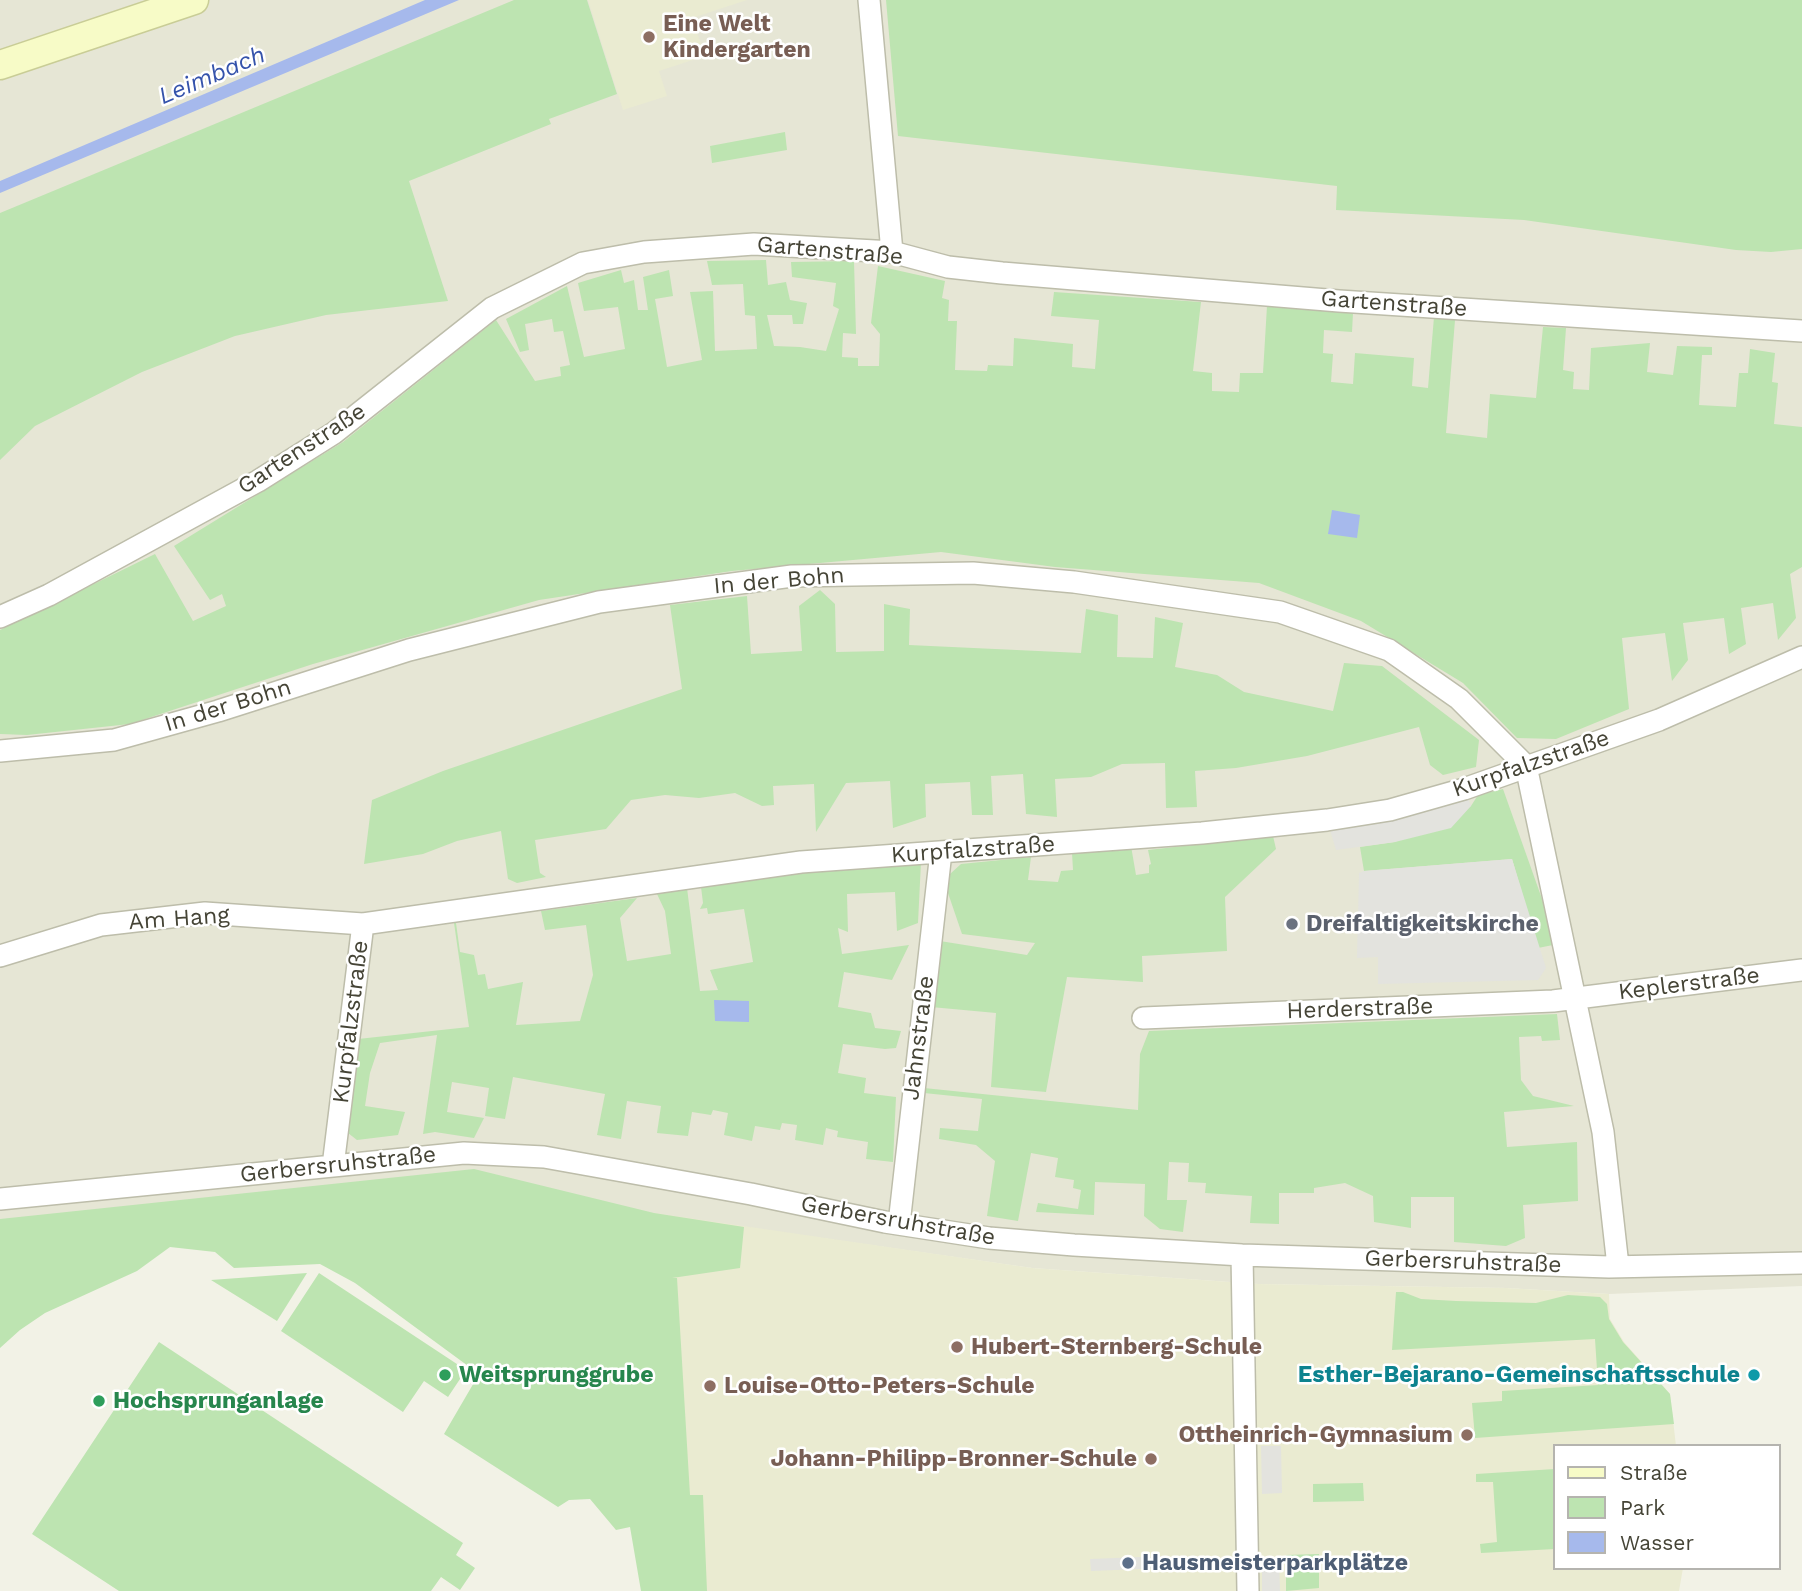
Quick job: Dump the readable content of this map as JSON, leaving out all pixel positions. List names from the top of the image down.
{
  "streets": {
    "street": [
      "Gartenstraße",
      "In der Bohn",
      "Kurpfalzstraße",
      "Am Hang",
      "Keplerstraße",
      "Herderstraße",
      "Jahnstraße",
      "Gerbersruhstraße"
    ]
  },
  "crossings": [
    ["In der Bohn", "Kurpfalzstraße"],
    ["Kurpfalzstraße", "Am Hang"],
    ["Kurpfalzstraße", "Jahnstraße"],
    ["Kurpfalzstraße", "Gerbersruhstraße"],
    ["Keplerstraße", "Herderstraße"],
    ["Jahnstraße", "Gerbersruhstraße"]
  ],
  "water": ["Leimbach"],
  "places": [
    "Eine Welt Kindergarten",
    "Dreifaltigkeitskirche",
    "Hubert-Sternberg-Schule",
    "Weitsprunggrube",
    "Esther-Bejarano-Gemeinschaftsschule",
    "Louise-Otto-Peters-Schule",
    "Hochsprunganlage",
    "Ottheinrich-Gymnasium",
    "Johann-Philipp-Bronner-Schule",
    "Hausmeisterparkplätze"
  ],
  "legend": ["Straße", "Park", "Wasser"]
}
